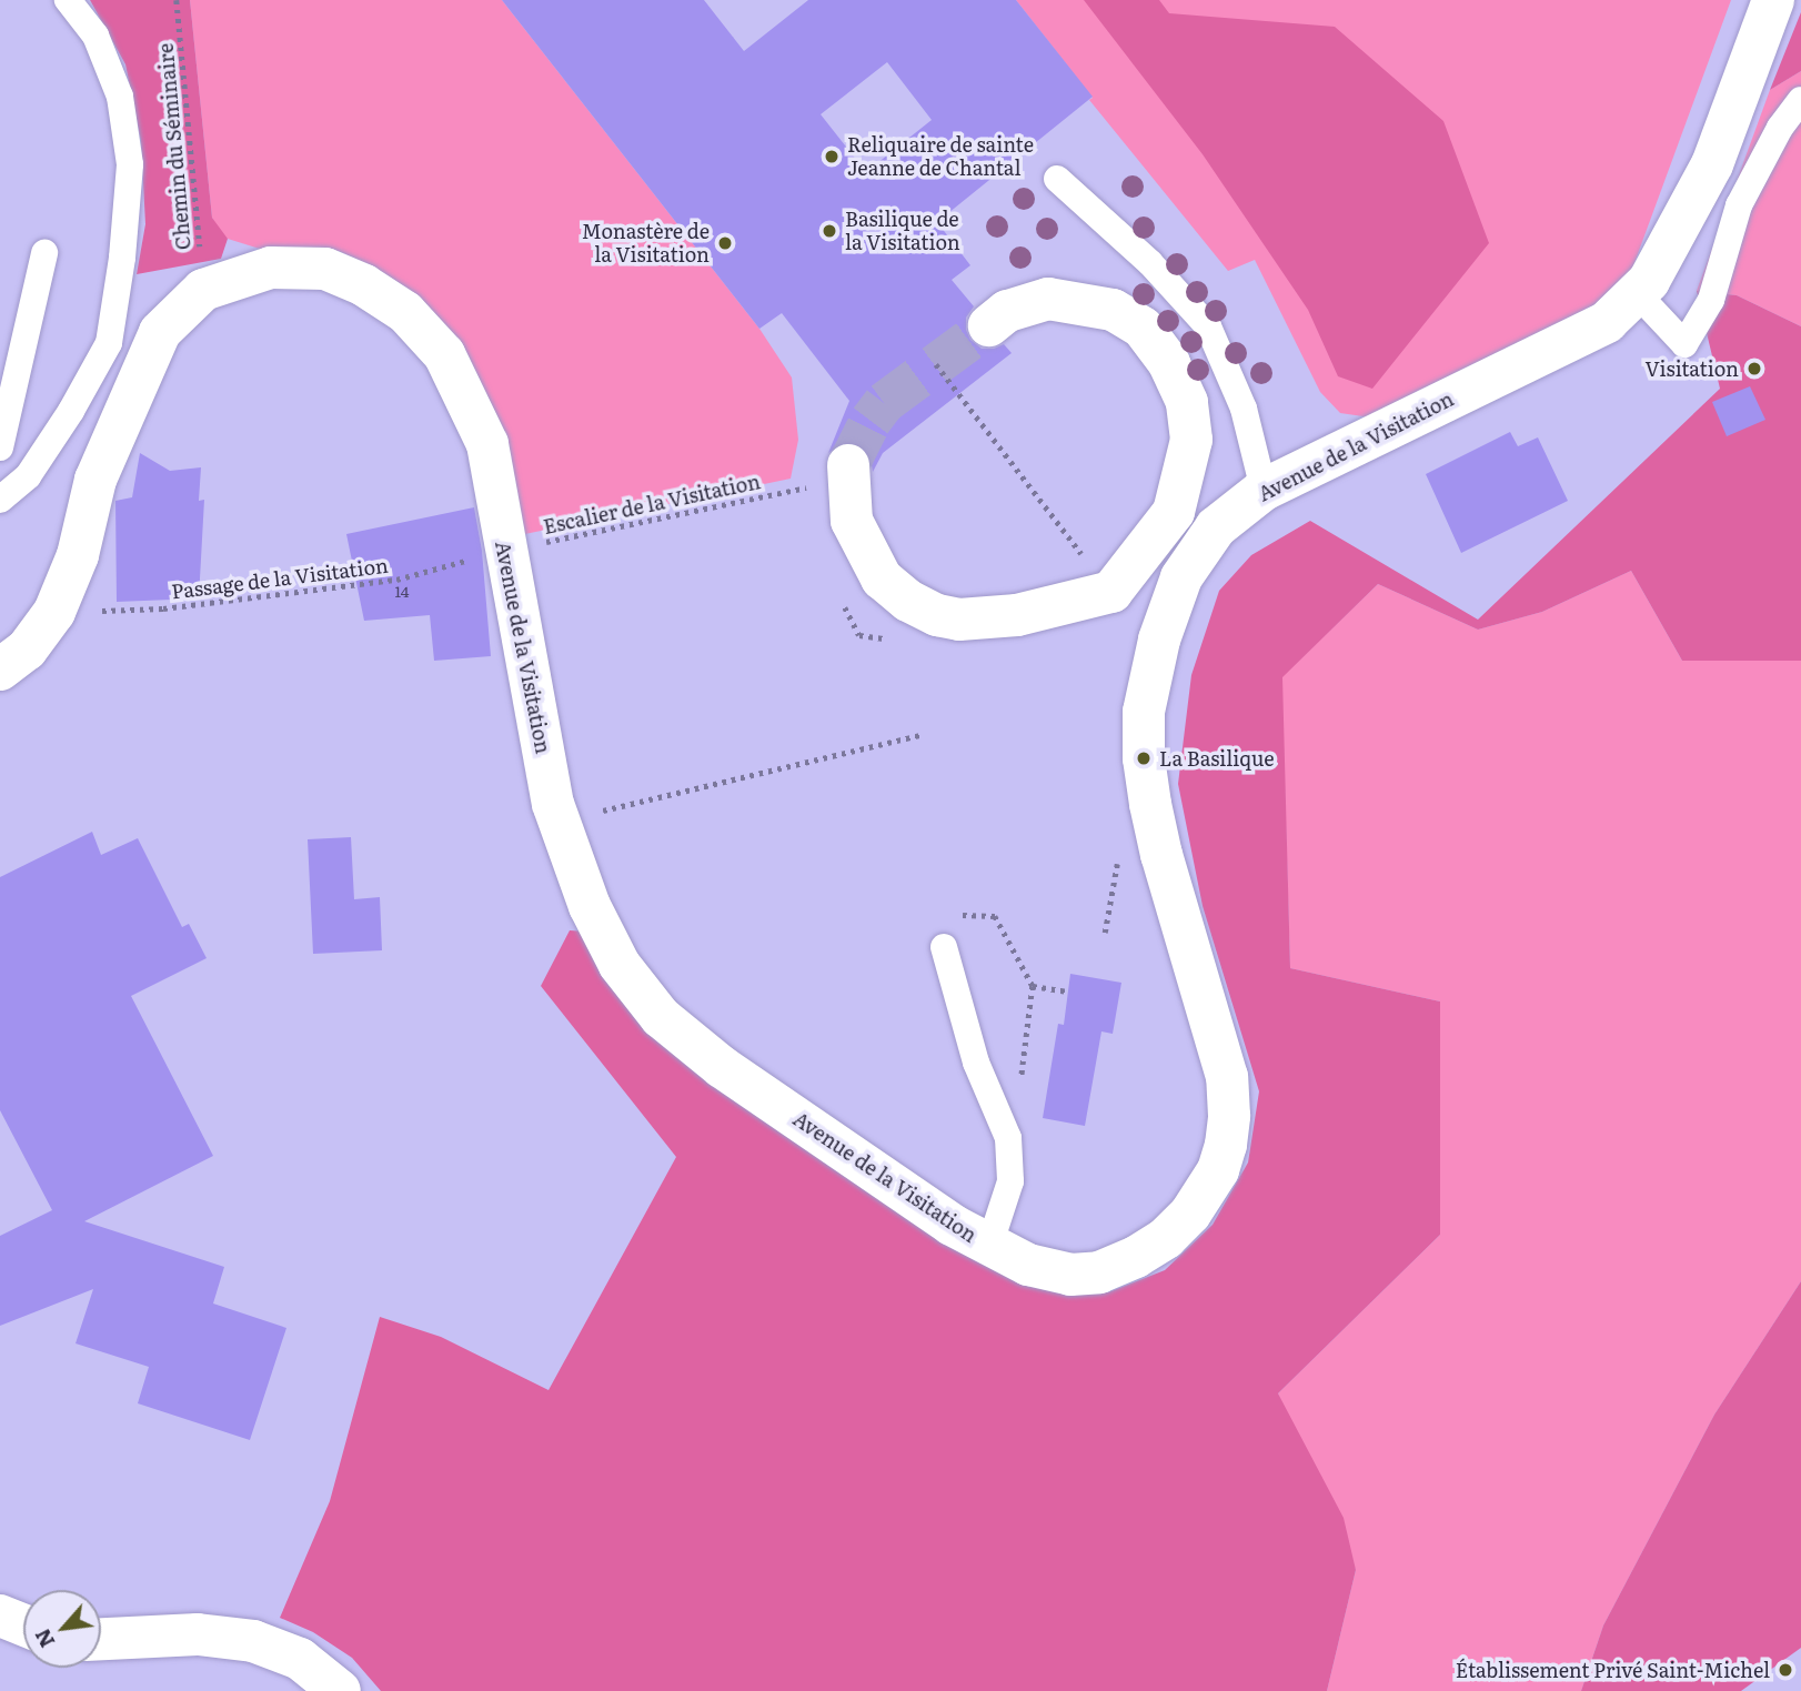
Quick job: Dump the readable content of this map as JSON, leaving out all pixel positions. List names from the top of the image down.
{
  "streets": {
    "street": ["Avenue de la Visitation"],
    "path": ["Chemin du Séminaire", "Escalier de la Visitation", "Passage de la Visitation"]
  },
  "crossings": [
    ["Chemin du Séminaire", "Avenue de la Visitation"],
    ["Avenue de la Visitation", "Escalier de la Visitation"],
    ["Avenue de la Visitation", "Passage de la Visitation"],
    ["Escalier de la Visitation", "Passage de la Visitation"]
  ],
  "places": [
    "Reliquaire de sainte Jeanne de Chantal",
    "Basilique de la Visitation",
    "Monastère de la Visitation",
    "Visitation",
    "La Basilique",
    "Établissement Privé Saint-Michel"
  ],
  "house_numbers": ["14"],
  "north": "bottom left"
}
